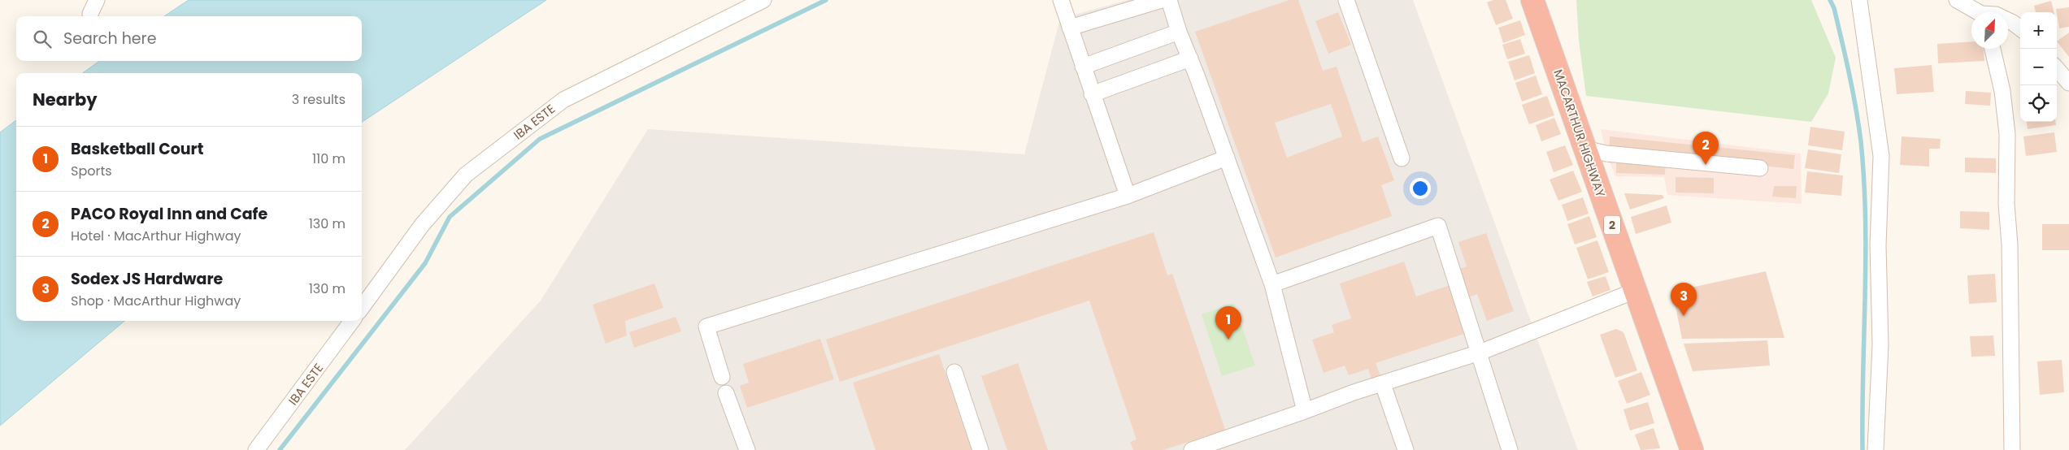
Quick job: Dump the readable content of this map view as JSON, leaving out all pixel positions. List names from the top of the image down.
{
  "streets": {
    "highway": ["MACARTHUR HIGHWAY", "2"],
    "street": ["IBA ESTE"]
  },
  "north": "top right",
  "page": {
    "map_buttons": ["+", "−"],
    "search": "Search here",
    "heading": ["Nearby", "3 results"],
    "list": [
      {
        "mark": "1",
        "name": "Basketball Court",
        "note": "Sports",
        "value": "110 m"
      },
      {
        "mark": "2",
        "name": "PACO Royal Inn and Cafe",
        "note": "Hotel · MacArthur Highway",
        "value": "130 m"
      },
      {
        "mark": "3",
        "name": "Sodex JS Hardware",
        "note": "Shop · MacArthur Highway",
        "value": "130 m"
      }
    ],
    "pins": ["2", "3", "1"]
  }
}
